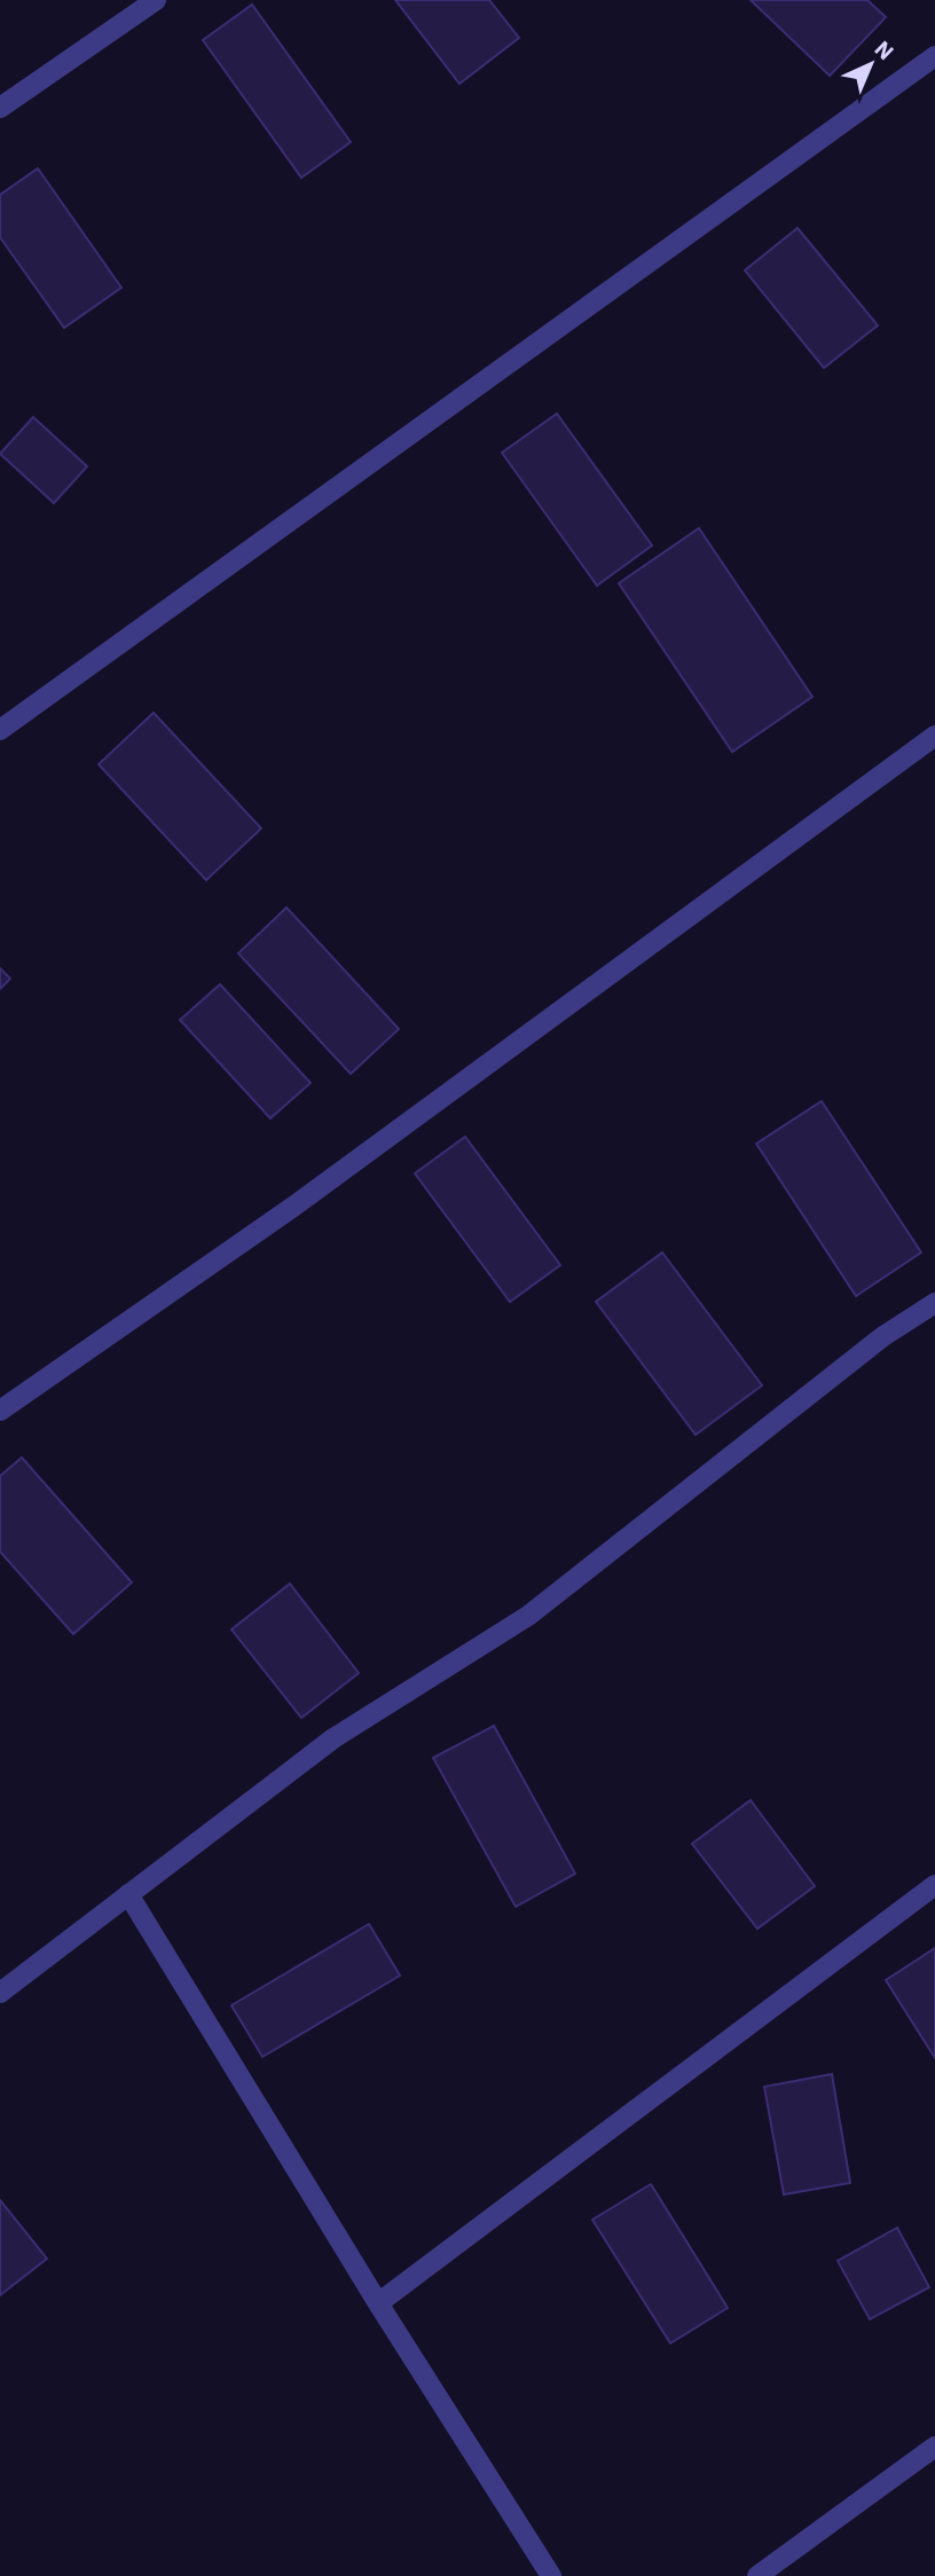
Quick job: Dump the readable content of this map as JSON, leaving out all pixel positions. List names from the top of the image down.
{
  "north": "top right"
}
